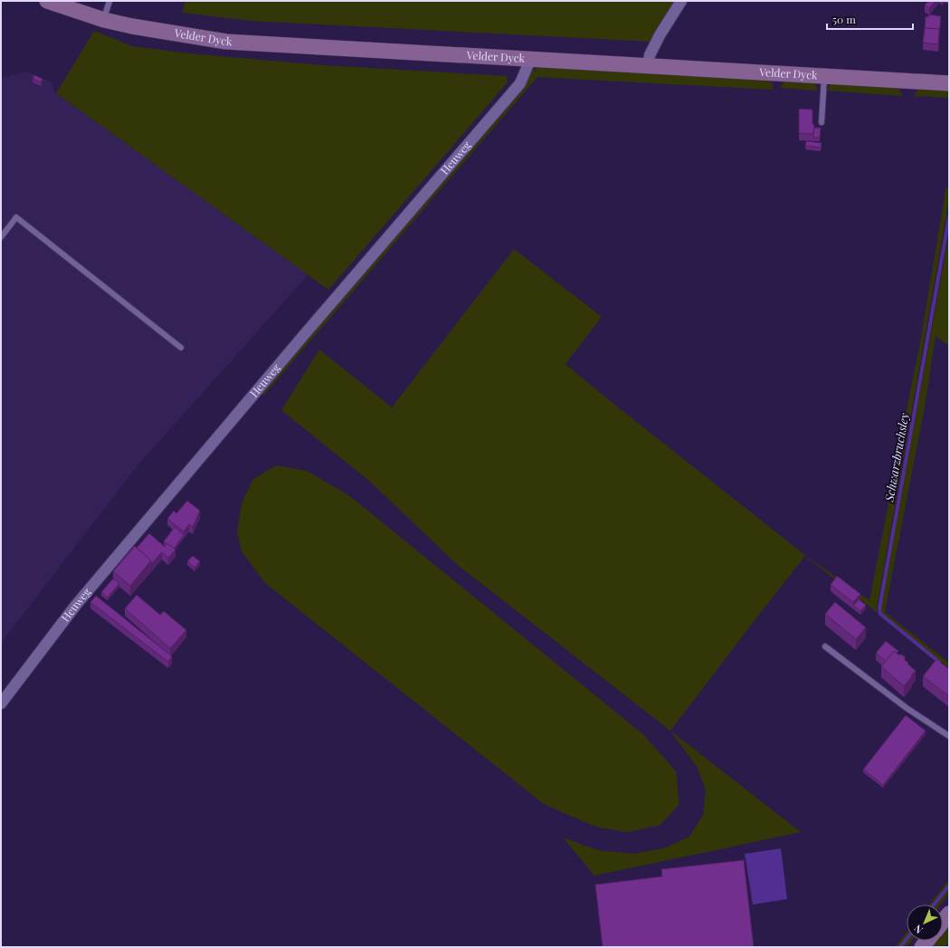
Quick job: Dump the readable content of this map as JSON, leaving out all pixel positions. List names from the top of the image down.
{
  "streets": {
    "main road": ["Velder Dyck"],
    "street": ["Heuweg"]
  },
  "crossings": [
    ["Velder Dyck", "Heuweg"]
  ],
  "water": ["Schwarzbruchsley"],
  "scale_bar": "50 m",
  "north": "bottom left"
}
